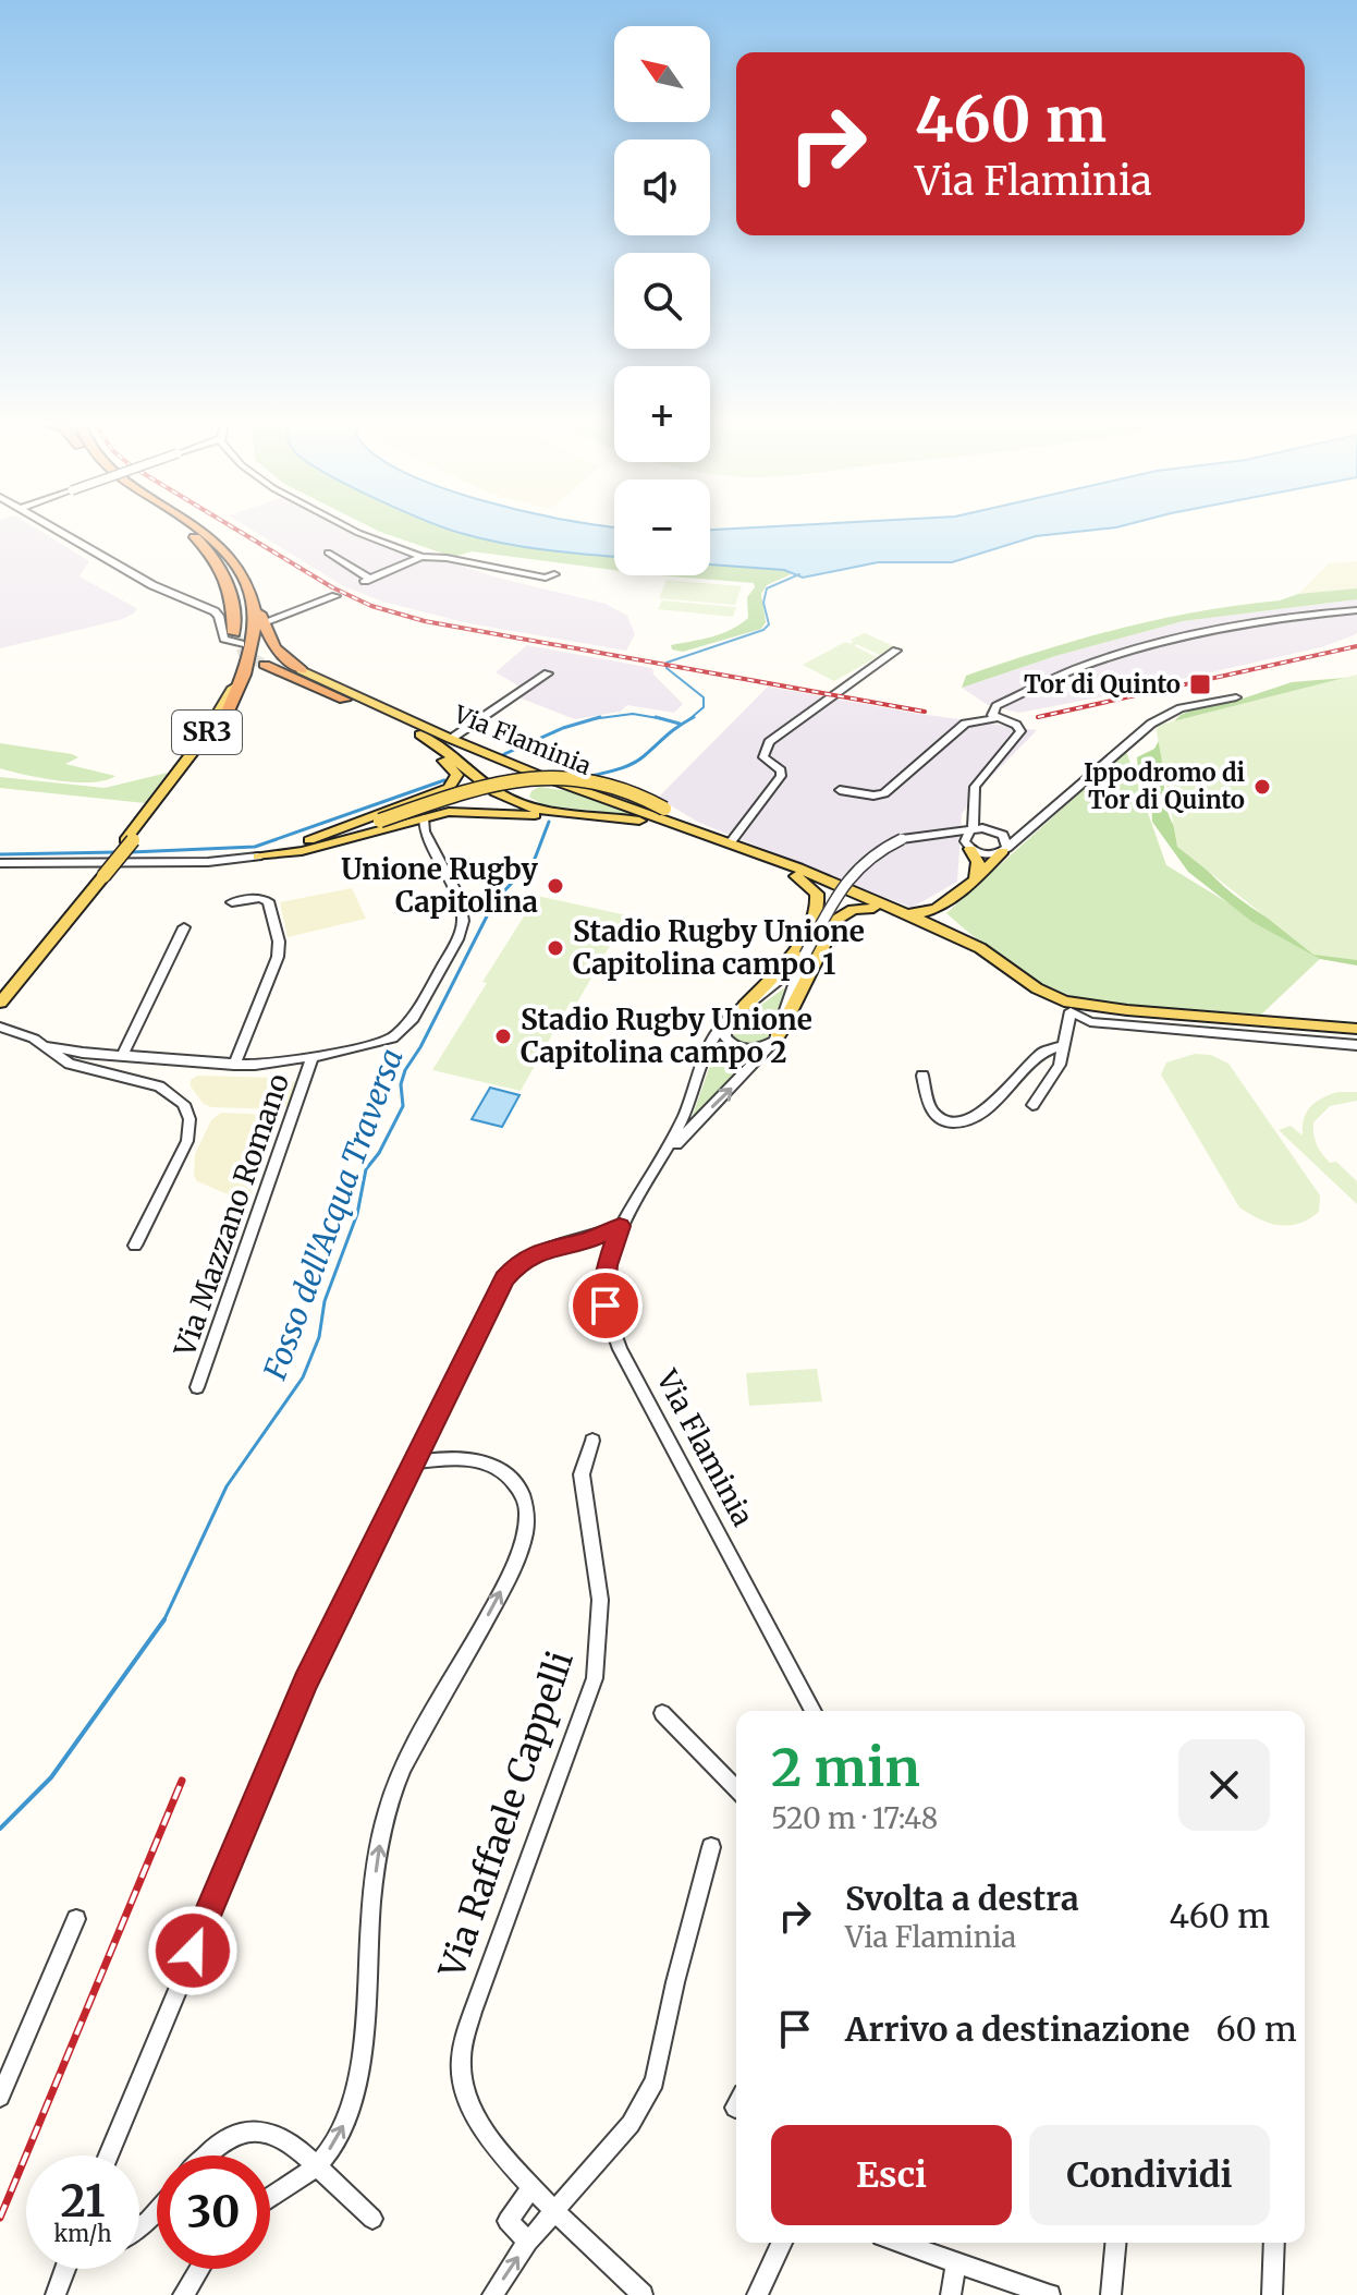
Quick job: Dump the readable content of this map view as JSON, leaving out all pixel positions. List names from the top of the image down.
{
  "streets": {
    "highway": ["SR3"],
    "main road": ["Via Flaminia"],
    "street": ["Via Mazzano Romano", "Via Raffaele Cappelli"]
  },
  "water": ["Fosso dell'Acqua Traversa"],
  "places": {
    "transit": ["Tor di Quinto"],
    "other": [
      "Ippodromo di Tor di Quinto",
      "Unione Rugby Capitolina",
      "Stadio Rugby Unione Capitolina campo 1",
      "Stadio Rugby Unione Capitolina campo 2"
    ]
  },
  "north": "top left",
  "page": {
    "map_buttons": ["+", "−"],
    "turn": ["460 m", "Via Flaminia"],
    "heading": ["2 min", "520 m · 17:48"],
    "list": [
      {
        "name": "Svolta a destra",
        "note": "Via Flaminia",
        "value": "460 m"
      },
      {
        "name": "Arrivo a destinazione",
        "value": "60 m"
      }
    ],
    "buttons": ["Esci", "Condividi"],
    "speed": "21 km/h",
    "limit": "30"
  }
}
